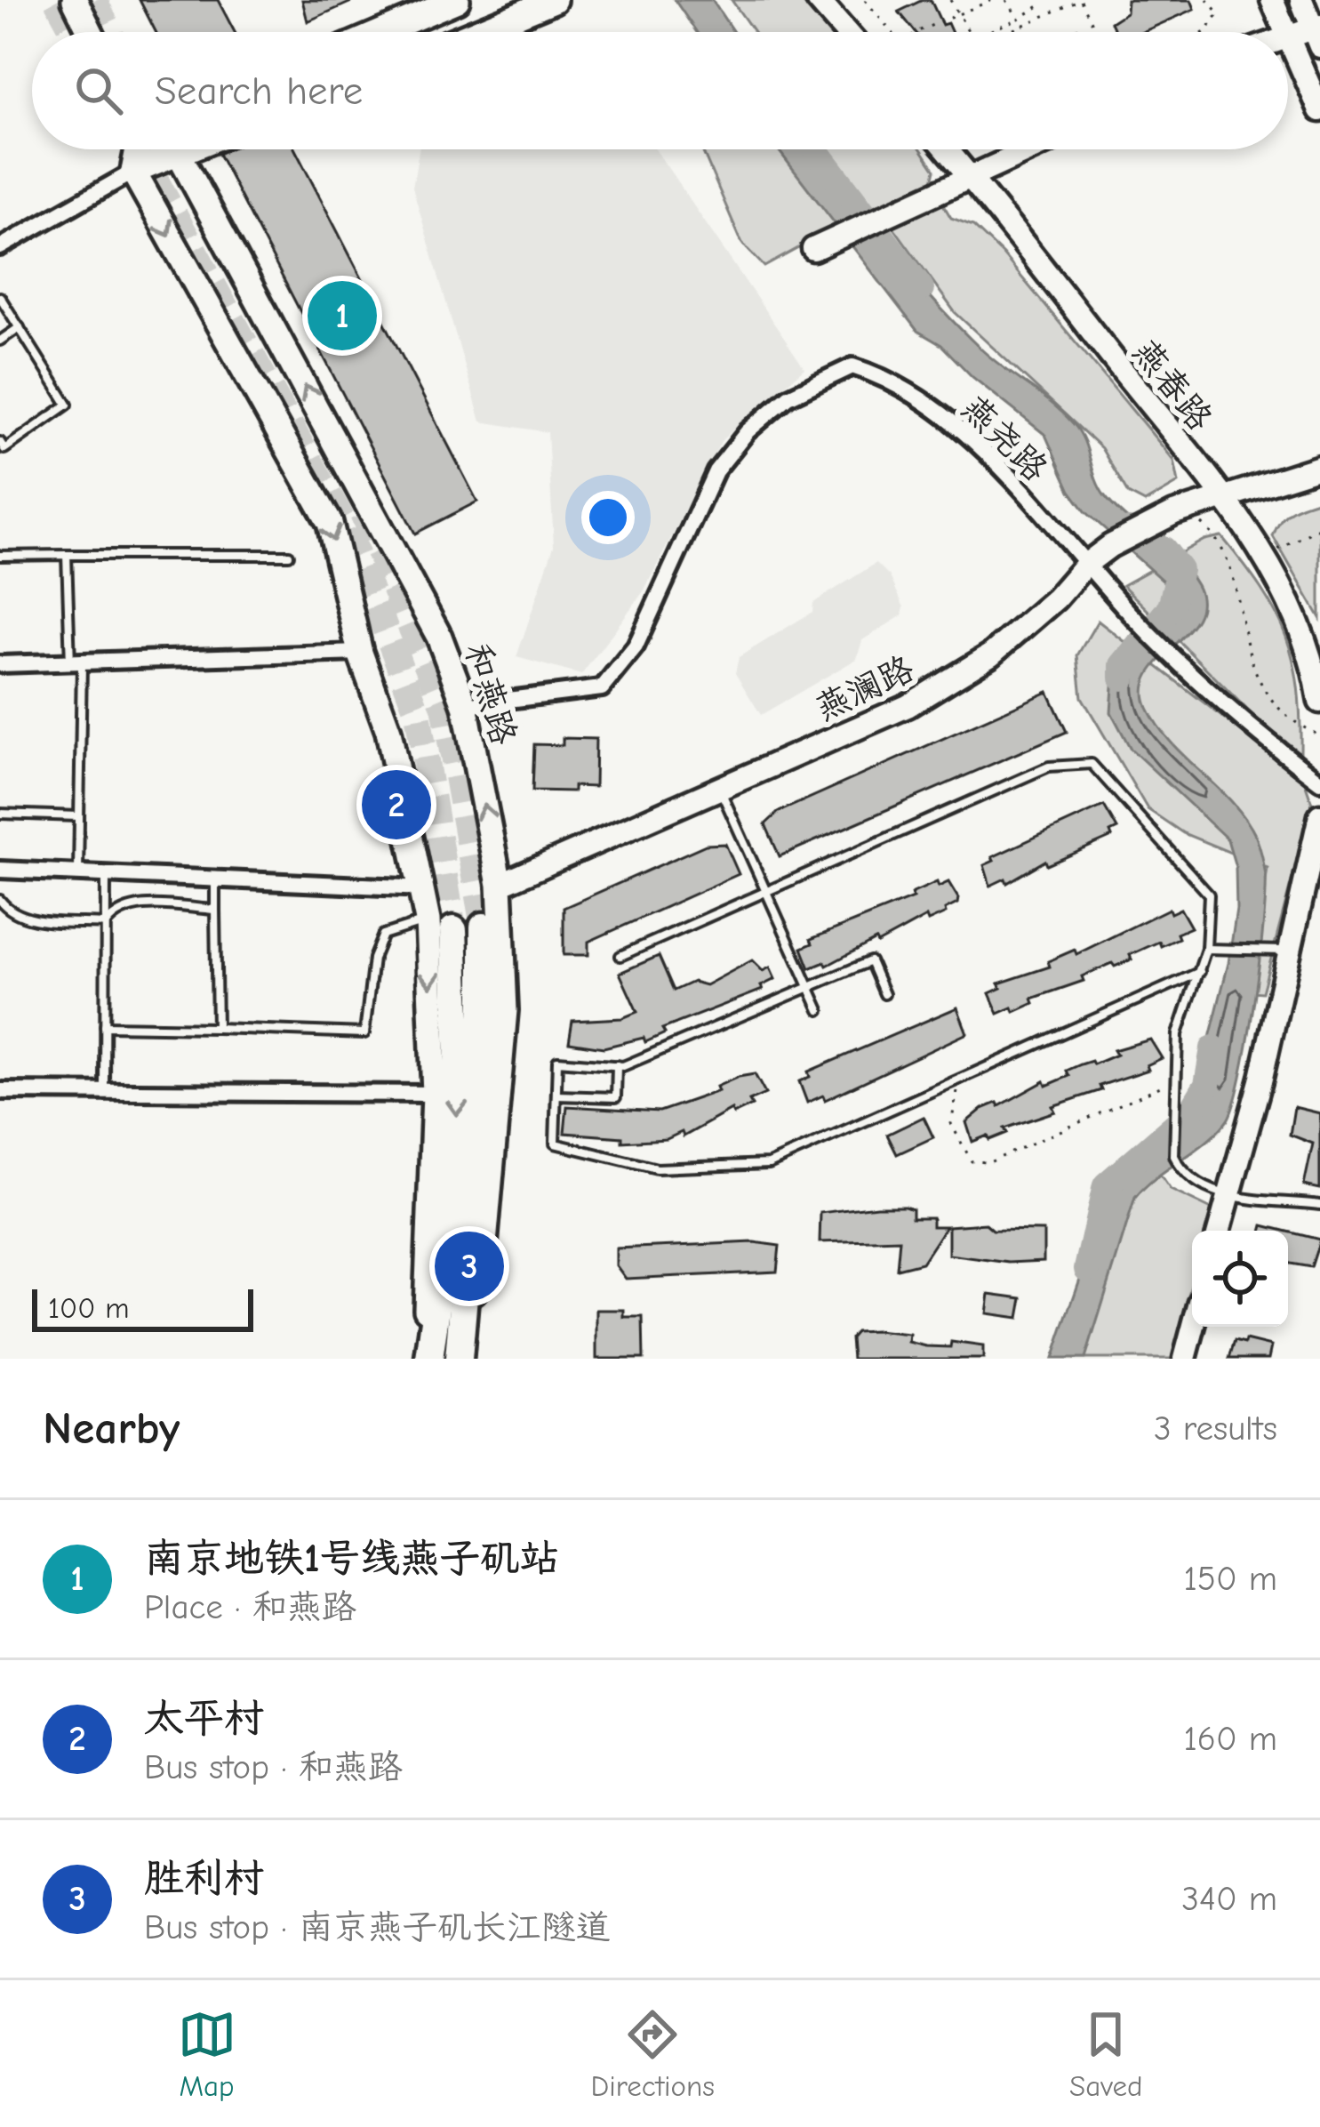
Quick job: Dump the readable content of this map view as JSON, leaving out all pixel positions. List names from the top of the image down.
{
  "streets": {
    "main road": ["和燕路"],
    "street": ["燕春路", "燕尧路", "燕澜路"]
  },
  "crossings": [
    ["燕春路", "燕澜路"],
    ["燕尧路", "燕澜路"],
    ["燕尧路", "和燕路"],
    ["燕澜路", "和燕路"]
  ],
  "scale_bar": "100 m",
  "page": {
    "search": "Search here",
    "pins": ["1", "2", "3"],
    "scale": "100 m",
    "heading": ["Nearby", "3 results"],
    "list": [
      {
        "mark": "1",
        "name": "南京地铁1号线燕子矶站",
        "note": "Place · 和燕路",
        "value": "150 m"
      },
      {
        "mark": "2",
        "name": "太平村",
        "note": "Bus stop · 和燕路",
        "value": "160 m"
      },
      {
        "mark": "3",
        "name": "胜利村",
        "note": "Bus stop · 南京燕子矶长江隧道",
        "value": "340 m"
      }
    ],
    "nav": ["Map", "Directions", "Saved"]
  }
}
